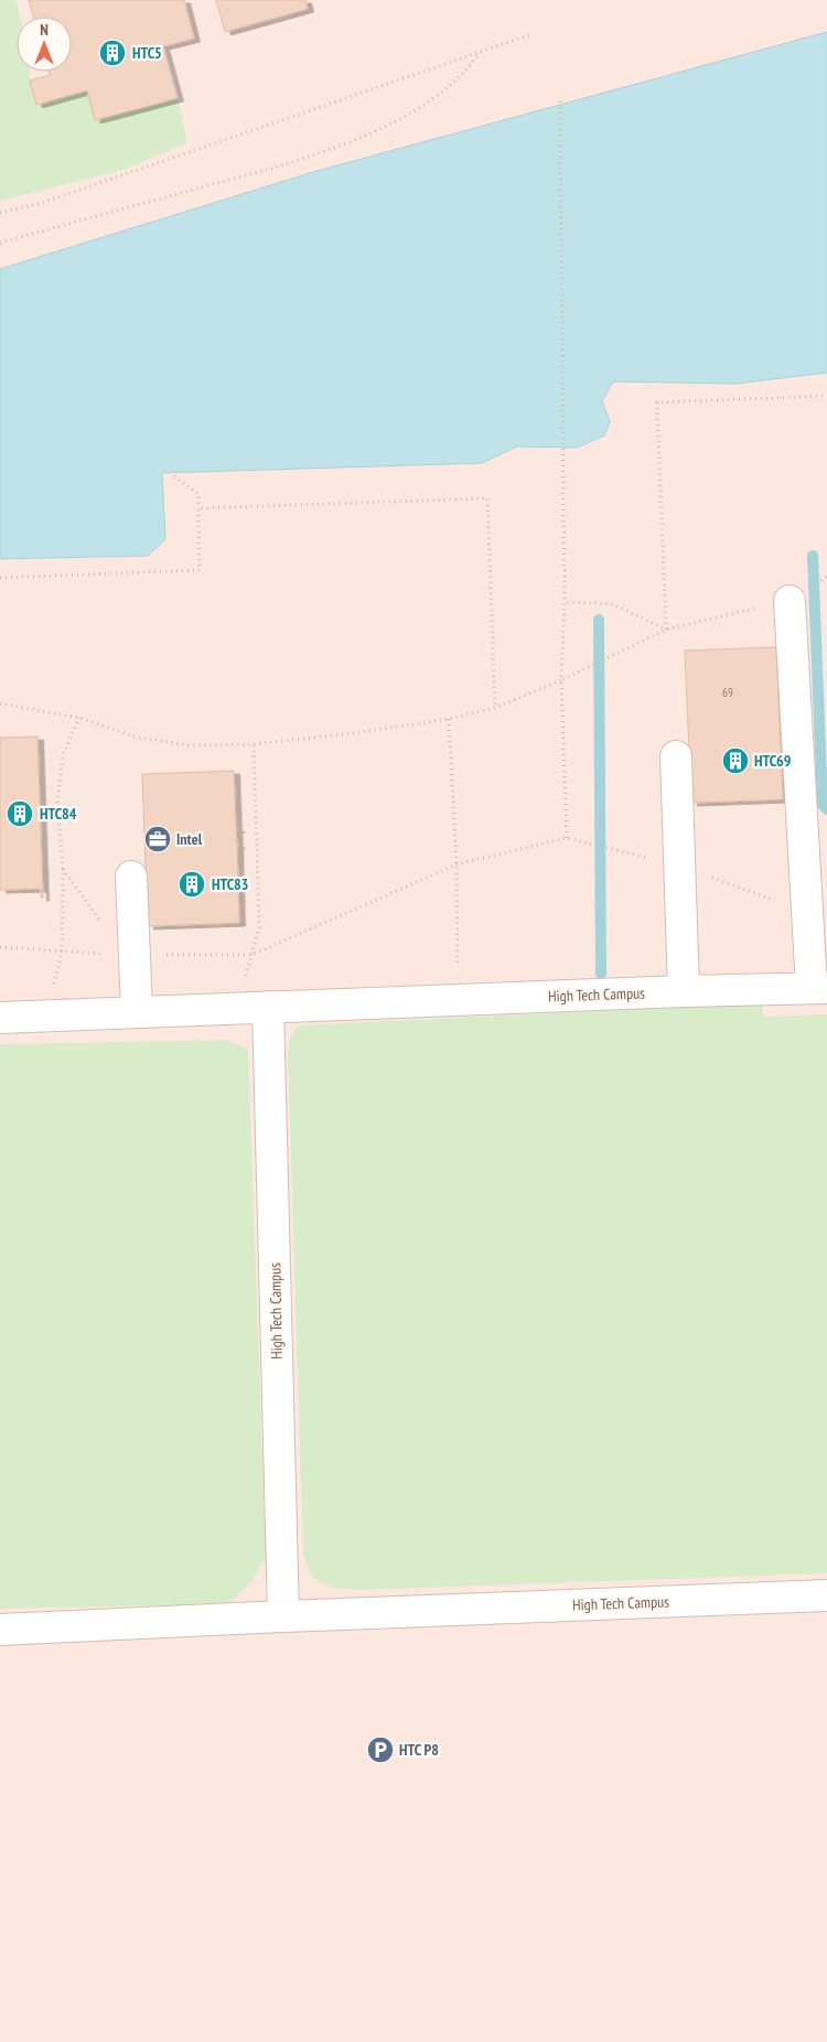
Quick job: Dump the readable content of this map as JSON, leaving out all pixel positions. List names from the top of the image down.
{
  "streets": {
    "street": ["High Tech Campus"]
  },
  "places": {
    "building": [
      "HTC5",
      "HTC69",
      "HTC84",
      "HTC83"
    ],
    "office": ["Intel"],
    "parking": ["HTC P8"]
  },
  "house_numbers": ["69"],
  "north": "top"
}
